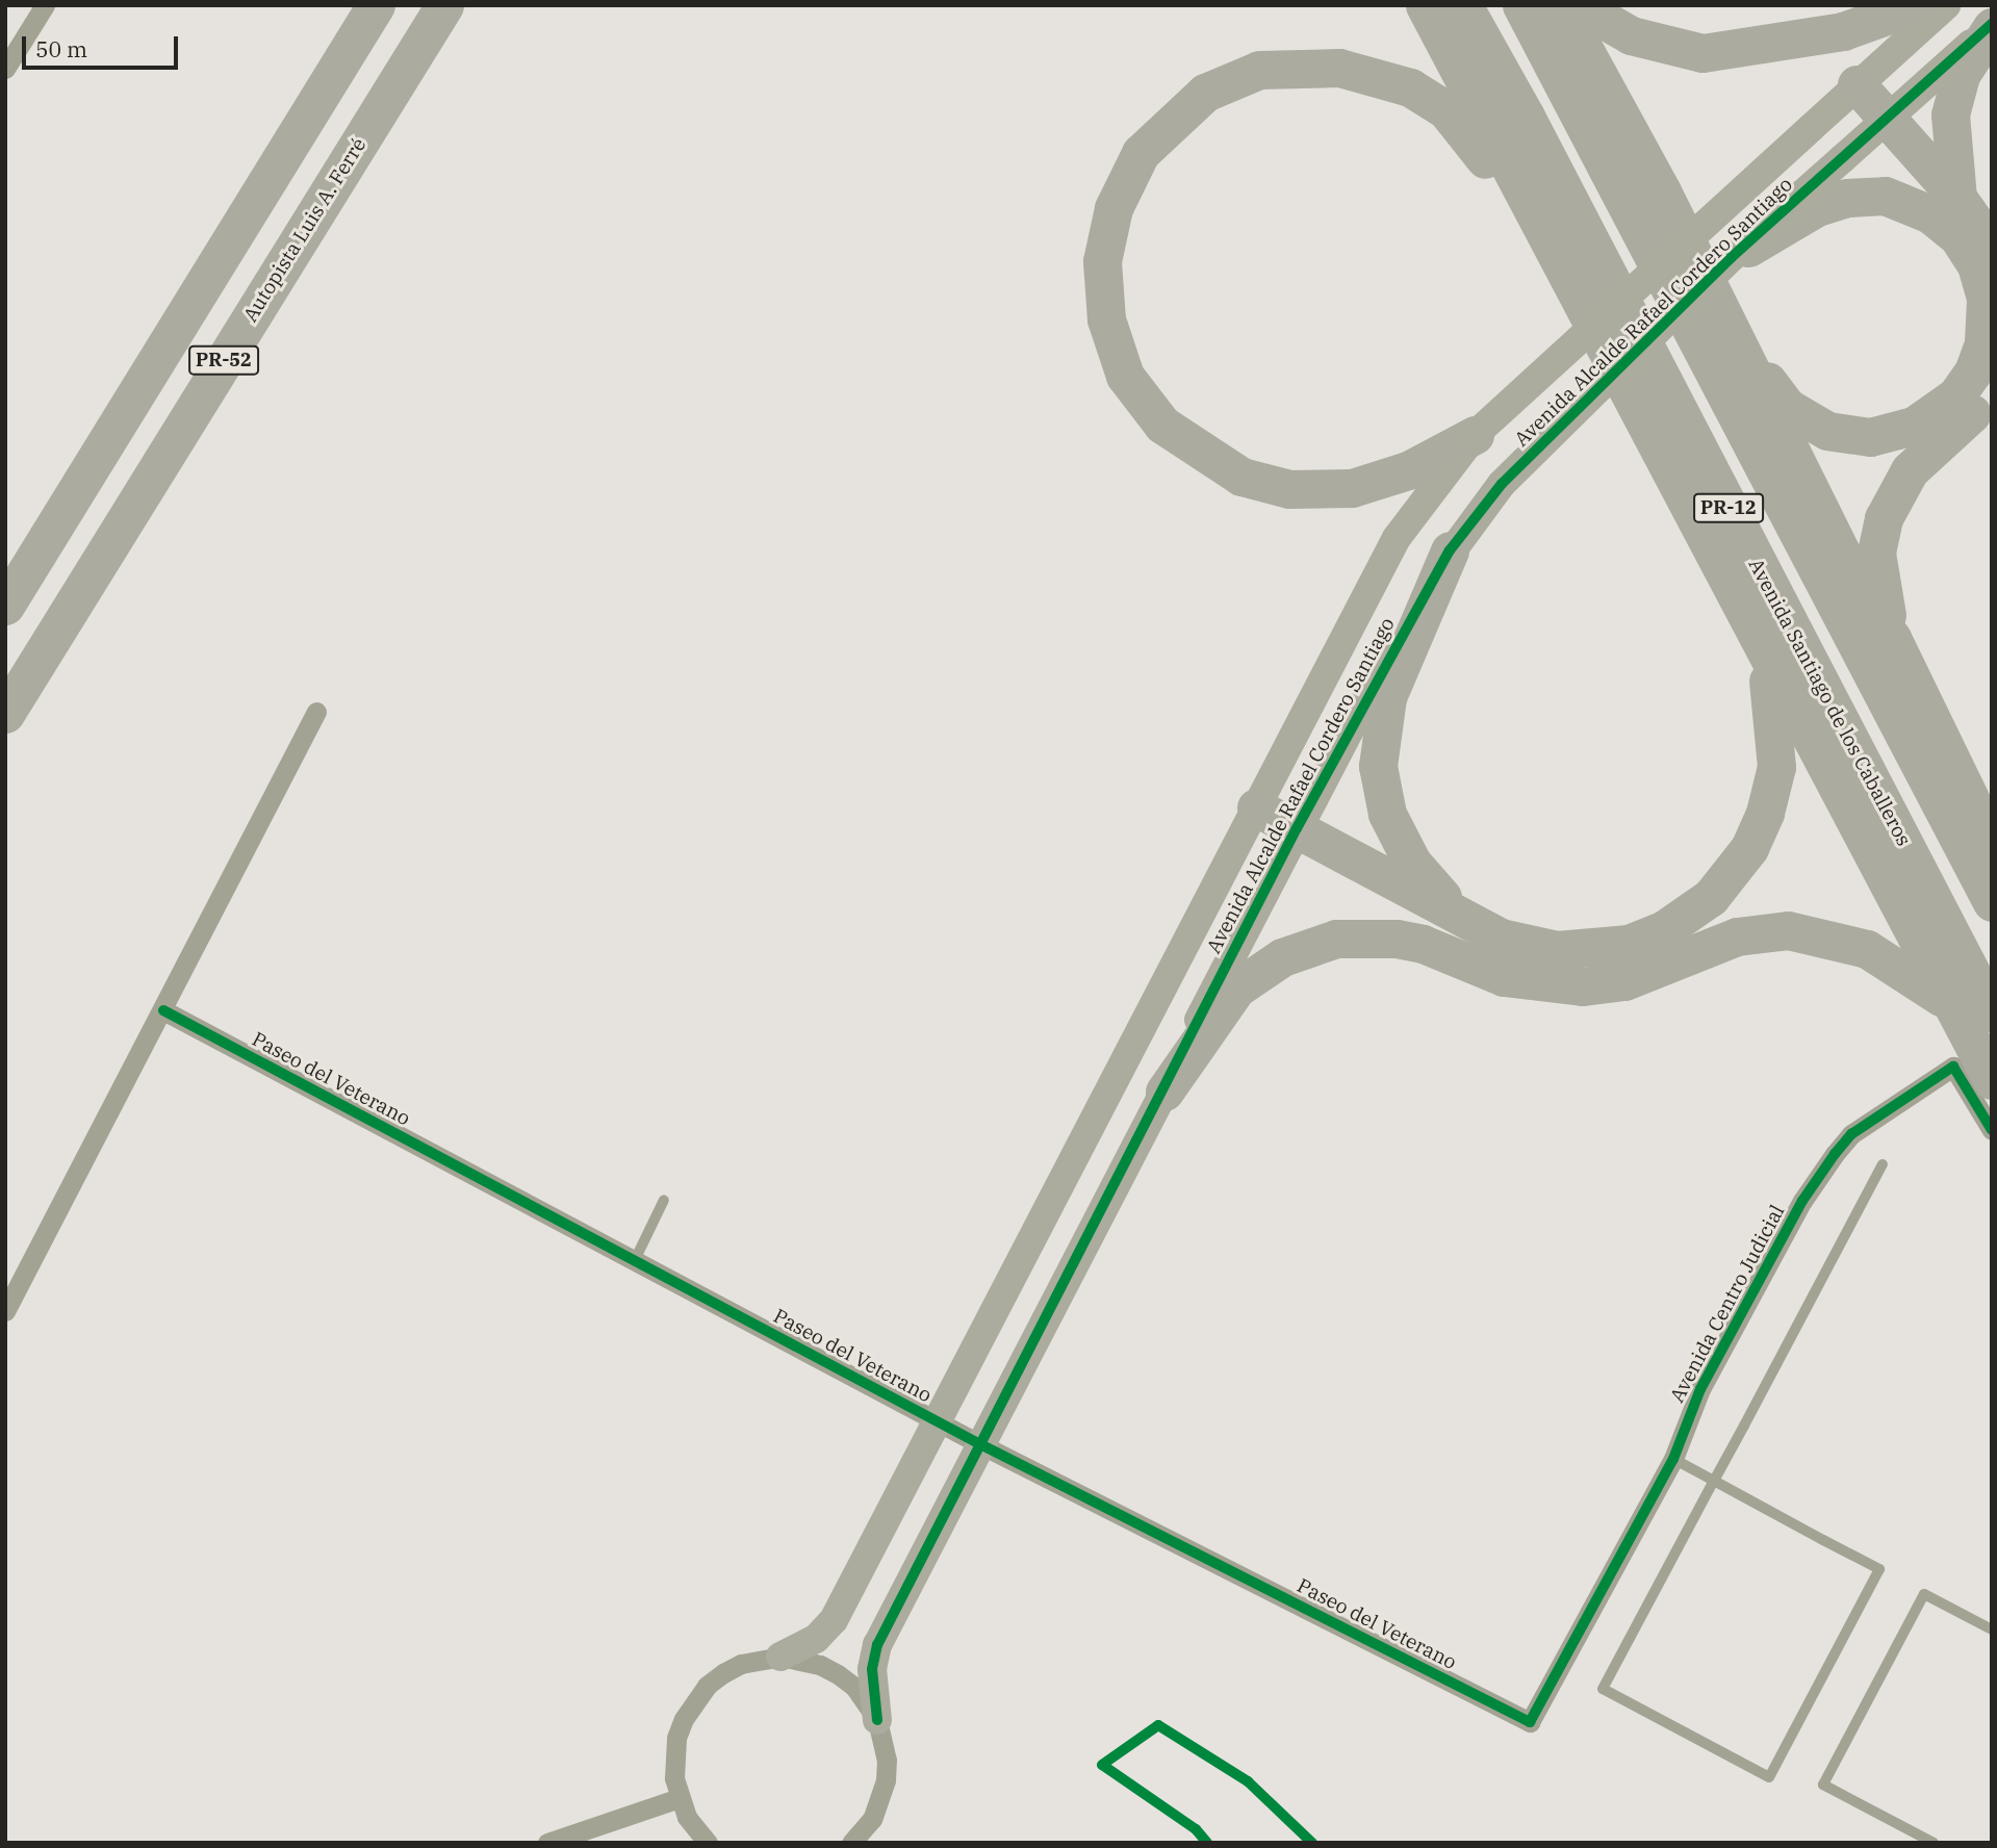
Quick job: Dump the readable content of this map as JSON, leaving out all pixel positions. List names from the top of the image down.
{
  "streets": {
    "highway": [
      "Autopista Luis A. Ferré",
      "PR-52",
      "PR-12",
      "Avenida Santiago de los Caballeros"
    ],
    "street": ["Avenida Alcalde Rafael Cordero Santiago", "Paseo del Veterano", "Avenida Centro Judicial"]
  },
  "crossings": [
    ["Avenida Alcalde Rafael Cordero Santiago", "Paseo del Veterano"],
    ["Paseo del Veterano", "Avenida Centro Judicial"]
  ],
  "scale_bar": "50 m"
}
